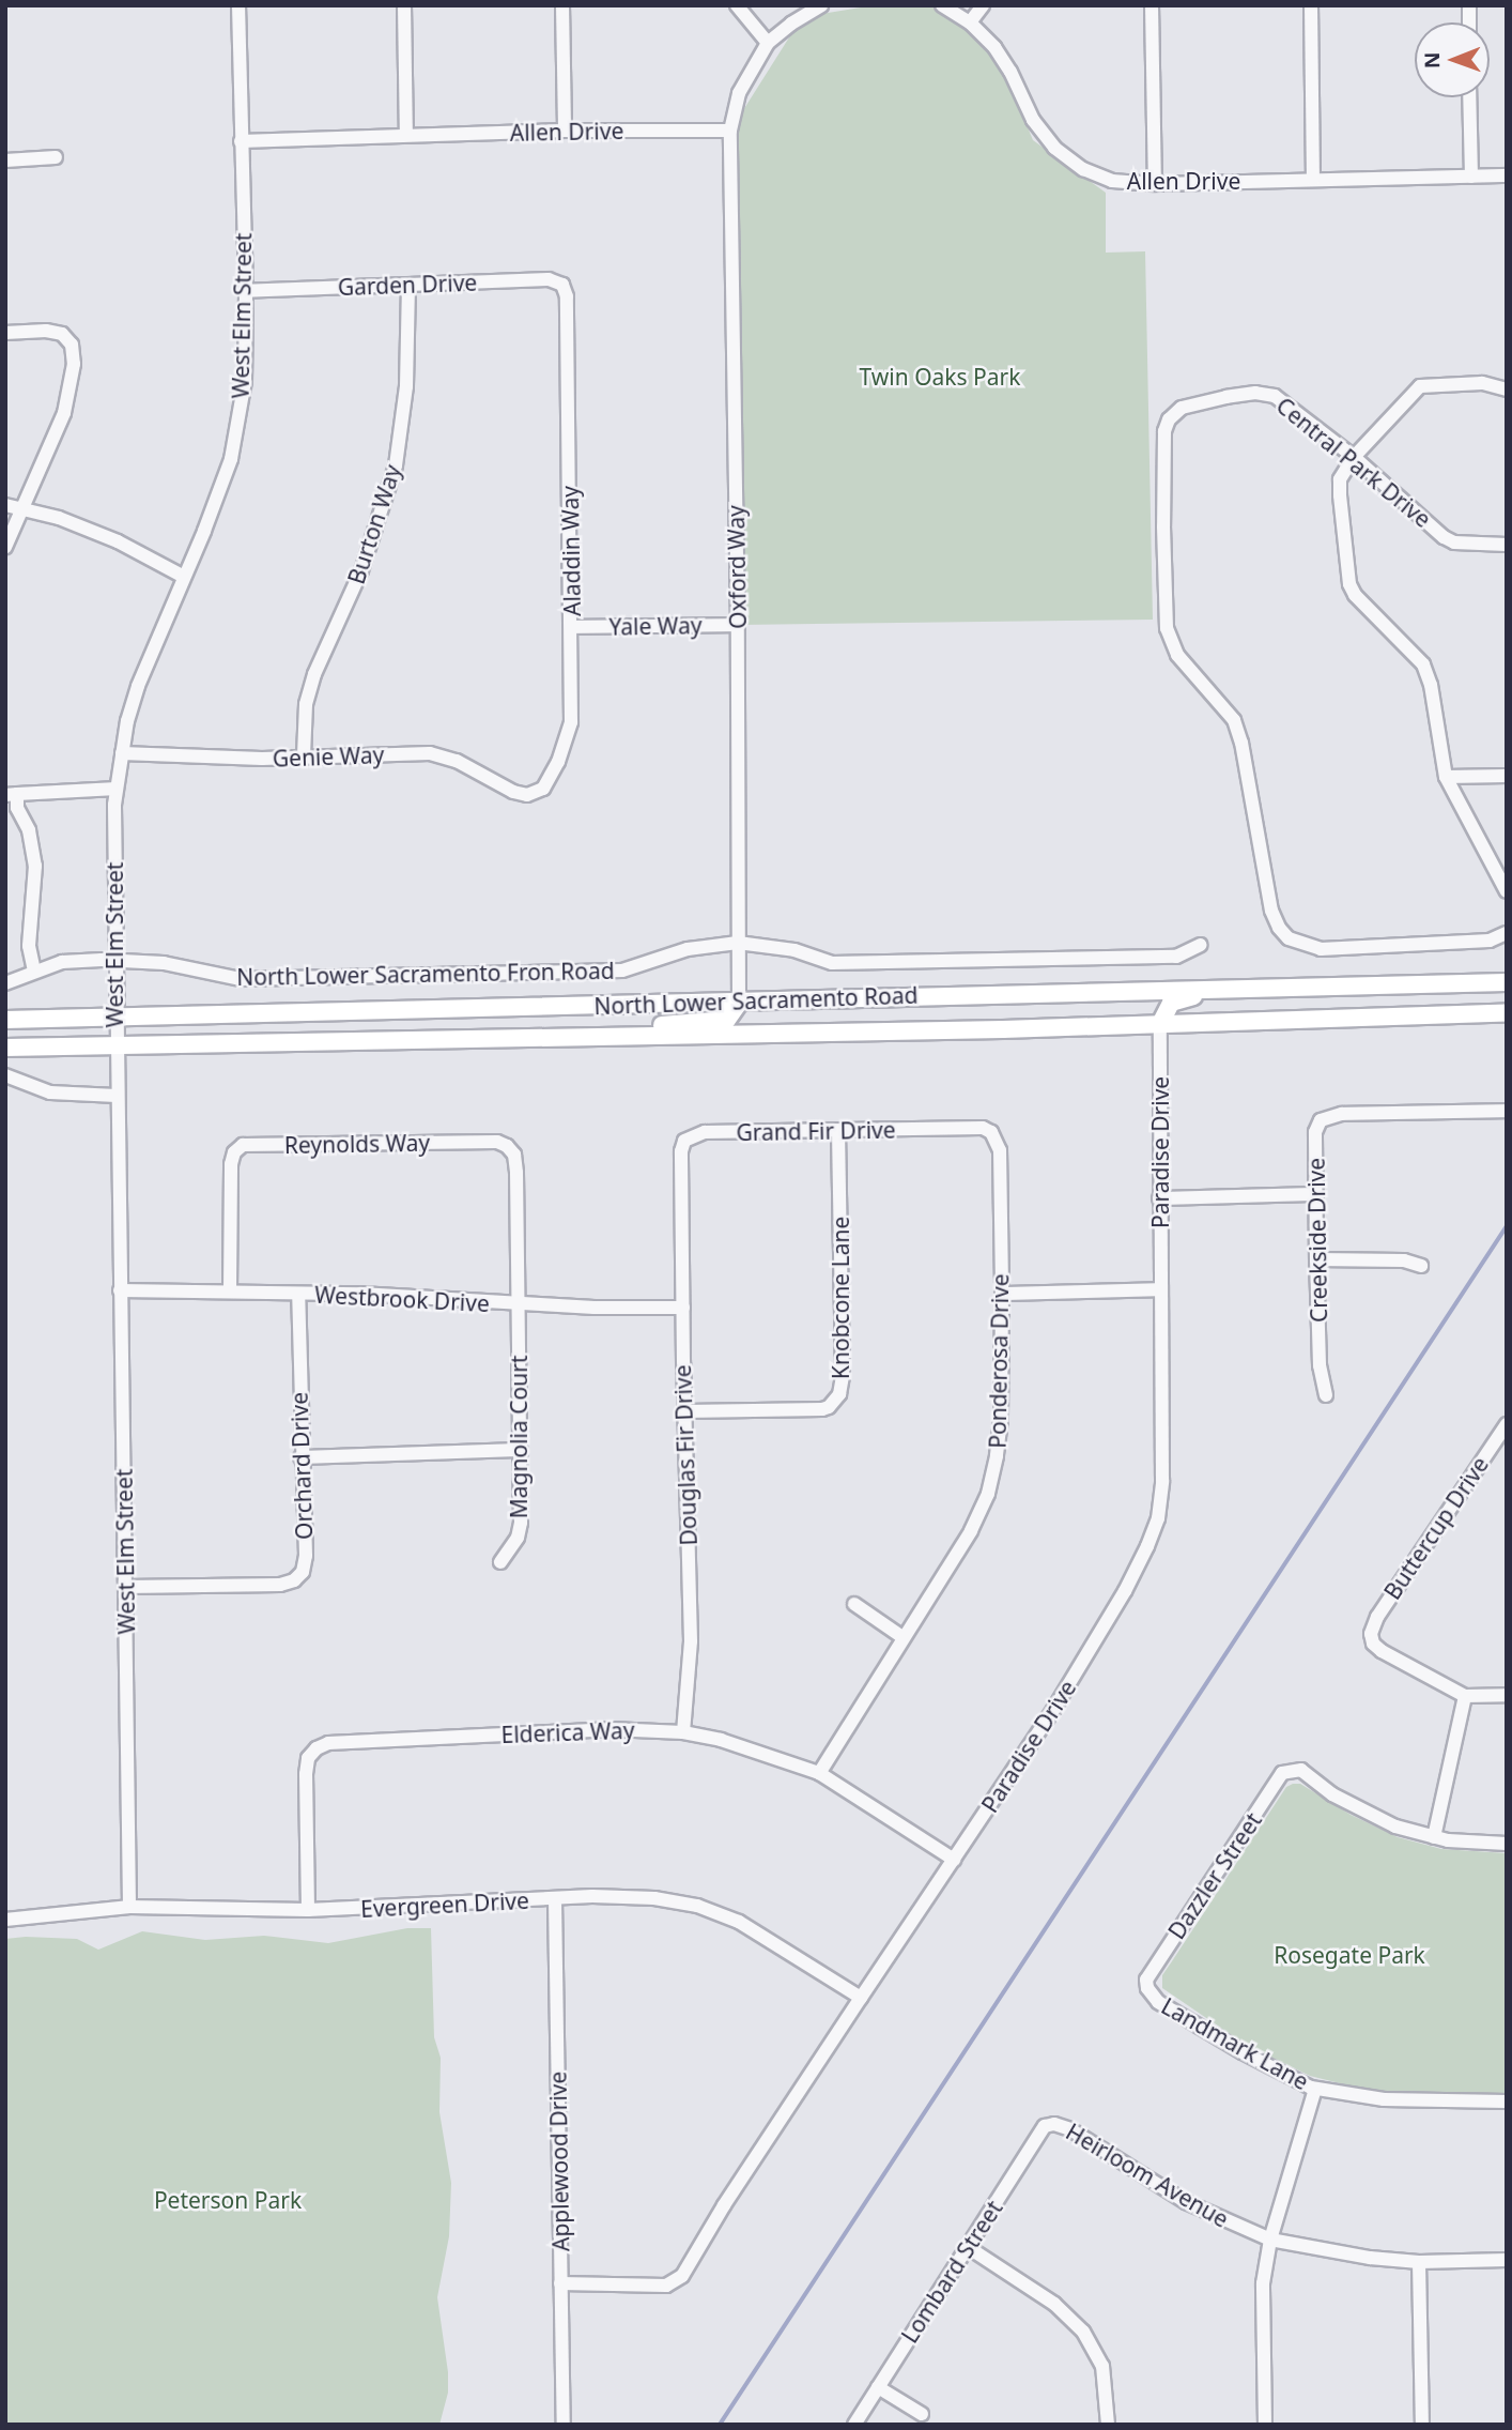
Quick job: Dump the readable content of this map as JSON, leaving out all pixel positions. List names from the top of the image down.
{
  "streets": {
    "main road": ["North Lower Sacramento Road"],
    "street": [
      "Allen Drive",
      "Garden Drive",
      "West Elm Street",
      "Central Park Drive",
      "Burton Way",
      "Aladdin Way",
      "Oxford Way",
      "Yale Way",
      "Genie Way",
      "North Lower Sacramento Fron Road",
      "Grand Fir Drive",
      "Reynolds Way",
      "Paradise Drive",
      "Creekside Drive",
      "Knobcone Lane",
      "Westbrook Drive",
      "Ponderosa Drive",
      "Magnolia Court",
      "Douglas Fir Drive",
      "Orchard Drive",
      "Buttercup Drive",
      "Elderica Way",
      "Dazzler Street",
      "Evergreen Drive",
      "Landmark Lane",
      "Applewood Drive",
      "Heirloom Avenue",
      "Lombard Street"
    ]
  },
  "crossings": [
    ["Allen Drive", "West Elm Street"],
    ["Allen Drive", "Oxford Way"],
    ["Garden Drive", "West Elm Street"],
    ["Garden Drive", "Burton Way"],
    ["Garden Drive", "Aladdin Way"],
    ["West Elm Street", "Genie Way"],
    ["West Elm Street", "North Lower Sacramento Fron Road"],
    ["West Elm Street", "North Lower Sacramento Road"],
    ["West Elm Street", "Westbrook Drive"],
    ["West Elm Street", "Orchard Drive"],
    ["West Elm Street", "Evergreen Drive"],
    ["Burton Way", "Genie Way"],
    ["Aladdin Way", "Yale Way"],
    ["Aladdin Way", "Genie Way"],
    ["Oxford Way", "Yale Way"],
    ["Oxford Way", "North Lower Sacramento Fron Road"],
    ["Oxford Way", "North Lower Sacramento Road"],
    ["North Lower Sacramento Road", "Paradise Drive"],
    ["Grand Fir Drive", "Knobcone Lane"],
    ["Grand Fir Drive", "Ponderosa Drive"],
    ["Grand Fir Drive", "Douglas Fir Drive"],
    ["Reynolds Way", "Westbrook Drive"],
    ["Reynolds Way", "Magnolia Court"],
    ["Paradise Drive", "Elderica Way"],
    ["Paradise Drive", "Evergreen Drive"],
    ["Paradise Drive", "Applewood Drive"],
    ["Knobcone Lane", "Douglas Fir Drive"],
    ["Westbrook Drive", "Magnolia Court"],
    ["Westbrook Drive", "Douglas Fir Drive"],
    ["Westbrook Drive", "Orchard Drive"],
    ["Ponderosa Drive", "Elderica Way"],
    ["Douglas Fir Drive", "Elderica Way"],
    ["Elderica Way", "Evergreen Drive"],
    ["Dazzler Street", "Landmark Lane"],
    ["Evergreen Drive", "Applewood Drive"],
    ["Heirloom Avenue", "Lombard Street"]
  ],
  "parks": ["Twin Oaks Park", "Rosegate Park", "Peterson Park"],
  "north": "left"
}
